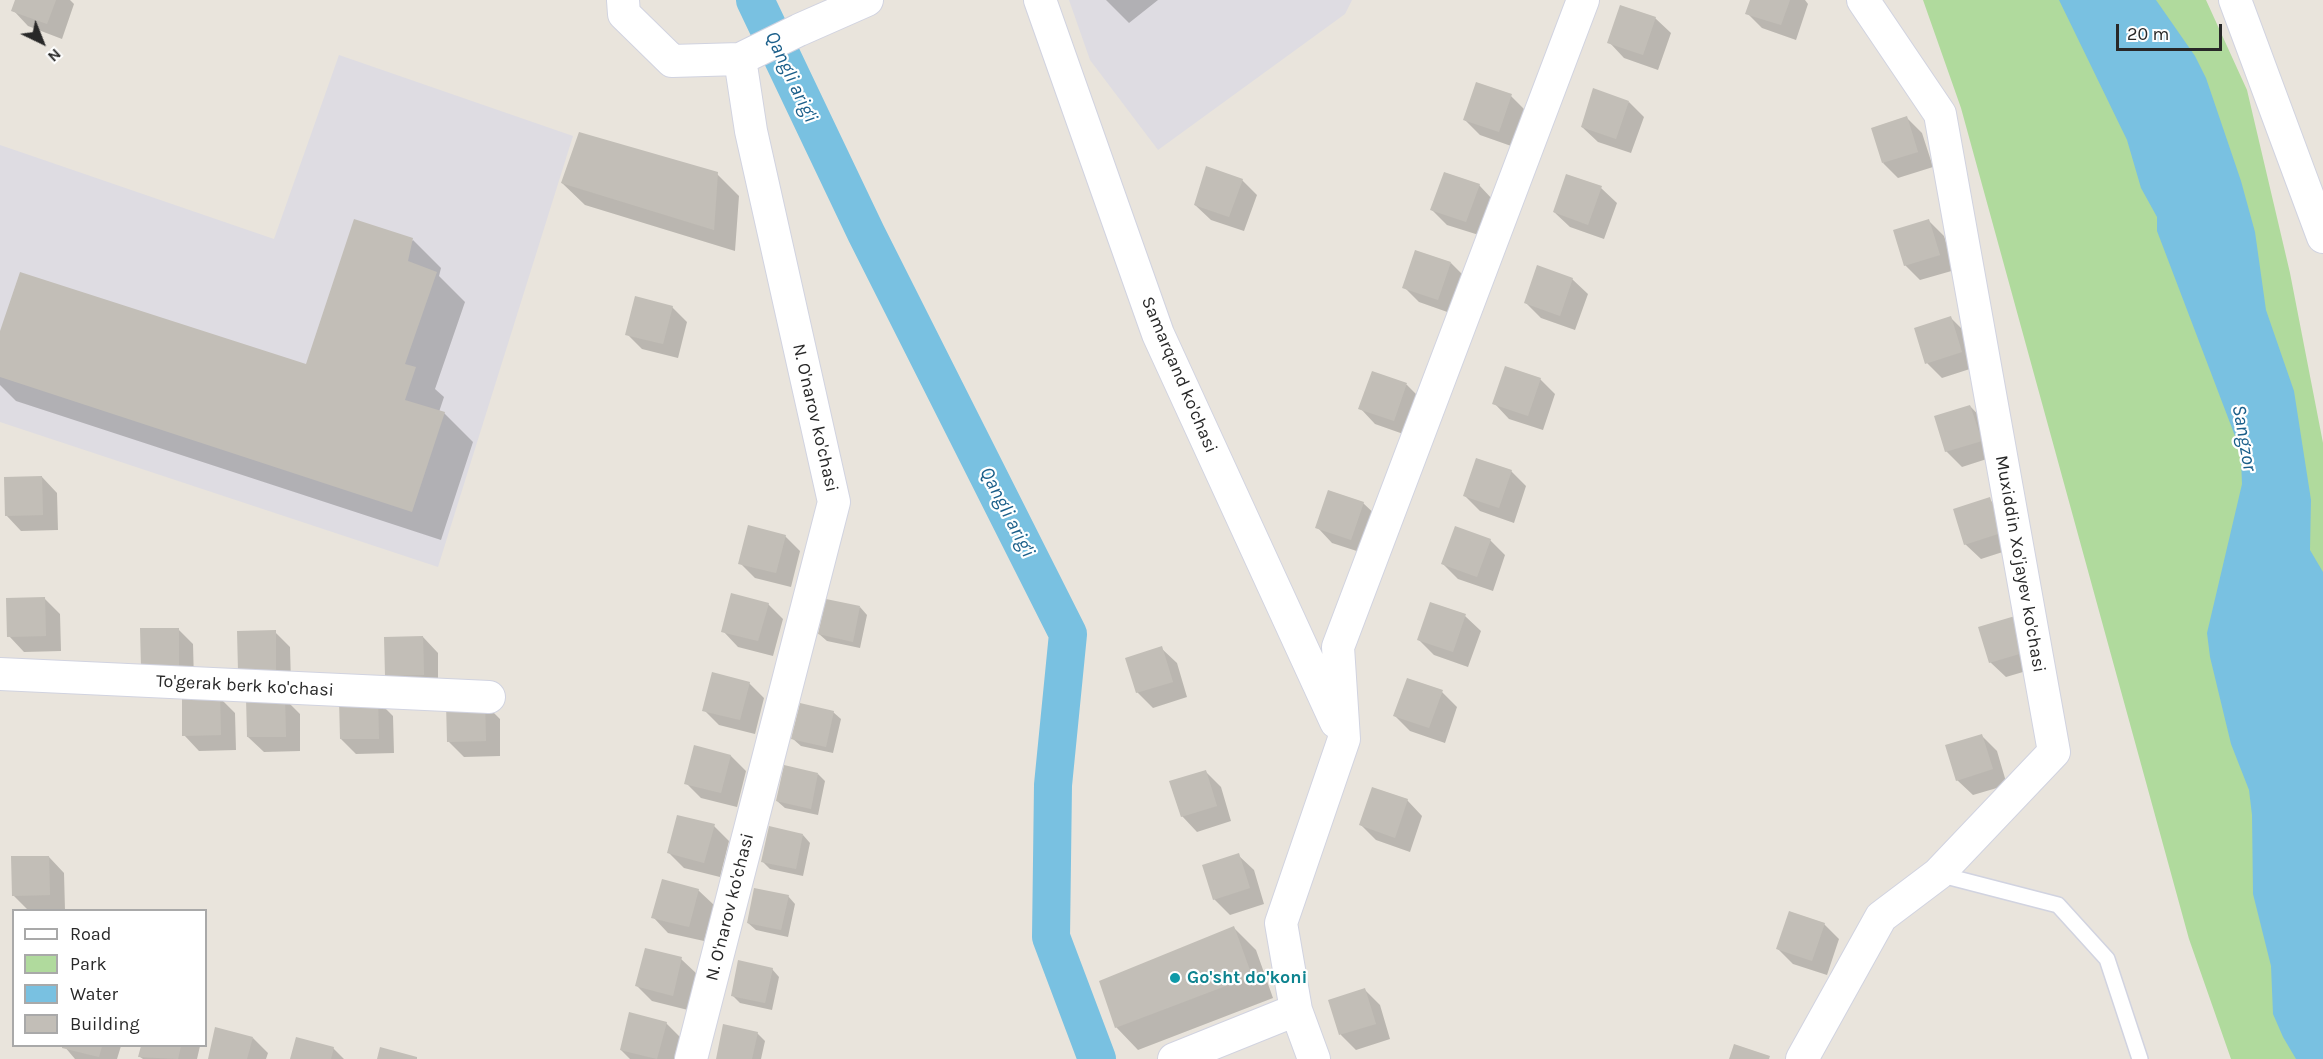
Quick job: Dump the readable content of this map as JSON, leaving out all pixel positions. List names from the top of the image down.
{
  "streets": {
    "street": [
      "Samarqand ko'chasi",
      "N. O'narov ko'chasi",
      "Muxiddin Xo'jayev ko'chasi",
      "To'gerak berk ko'chasi"
    ]
  },
  "water": ["Qangli arig'i", "Sangzor"],
  "places": ["Go'sht do'koni"],
  "legend": [
    "Road",
    "Park",
    "Water",
    "Building"
  ],
  "scale_bar": "20 m",
  "north": "bottom right"
}
